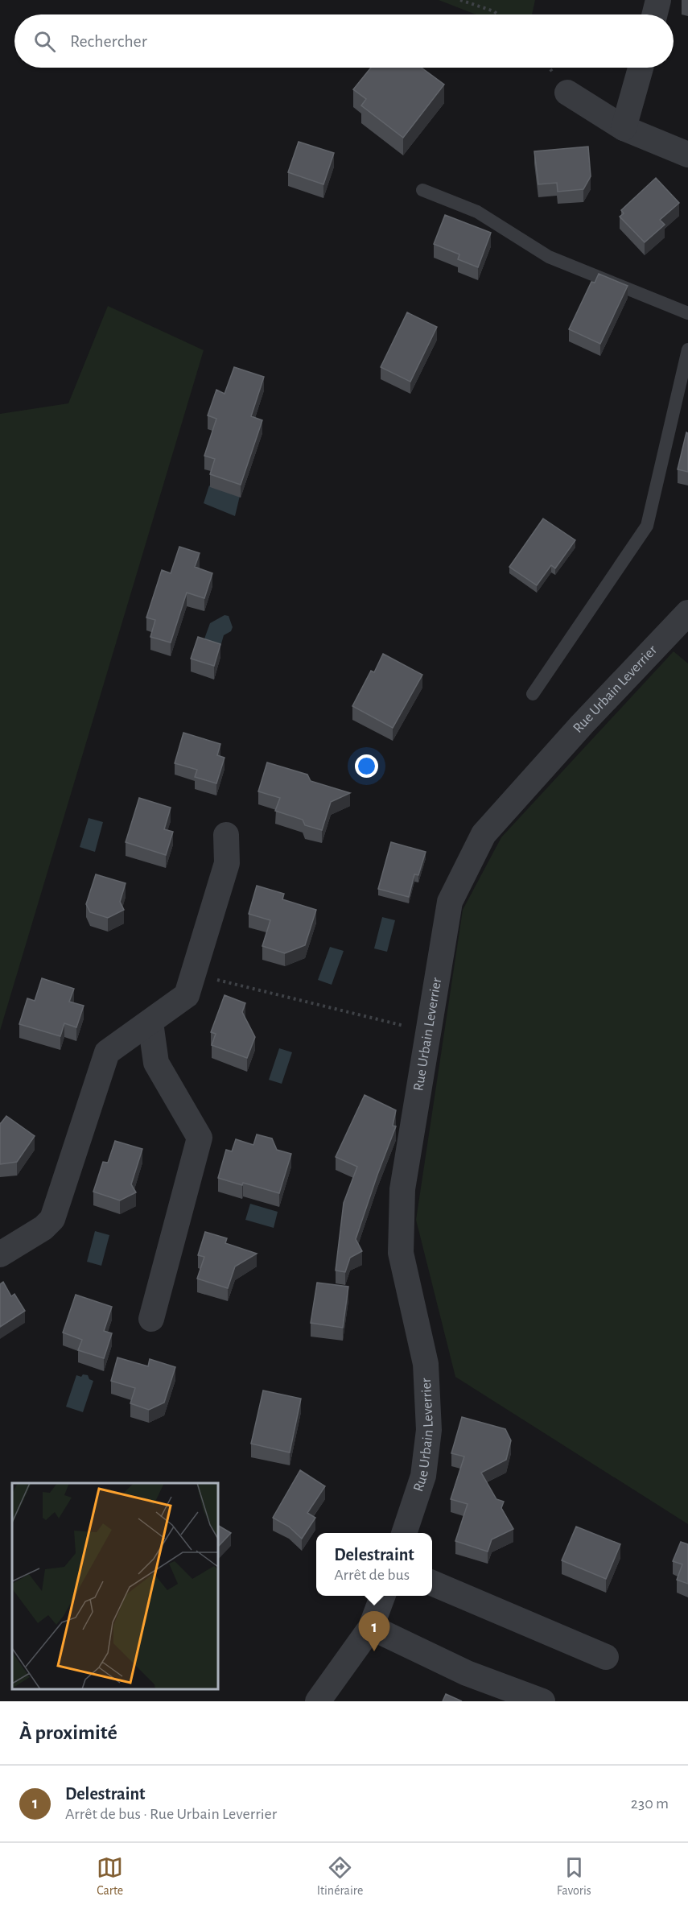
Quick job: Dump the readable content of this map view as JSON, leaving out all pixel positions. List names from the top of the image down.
{
  "streets": {
    "street": ["Rue Urbain Leverrier"]
  },
  "page": {
    "search": "Rechercher",
    "popup": ["Delestraint", "Arrêt de bus"],
    "pins": "1",
    "heading": "À proximité",
    "list": [
      {
        "mark": "1",
        "name": "Delestraint",
        "note": "Arrêt de bus · Rue Urbain Leverrier",
        "value": "230 m"
      }
    ],
    "nav": ["Carte", "Itinéraire", "Favoris"]
  }
}
